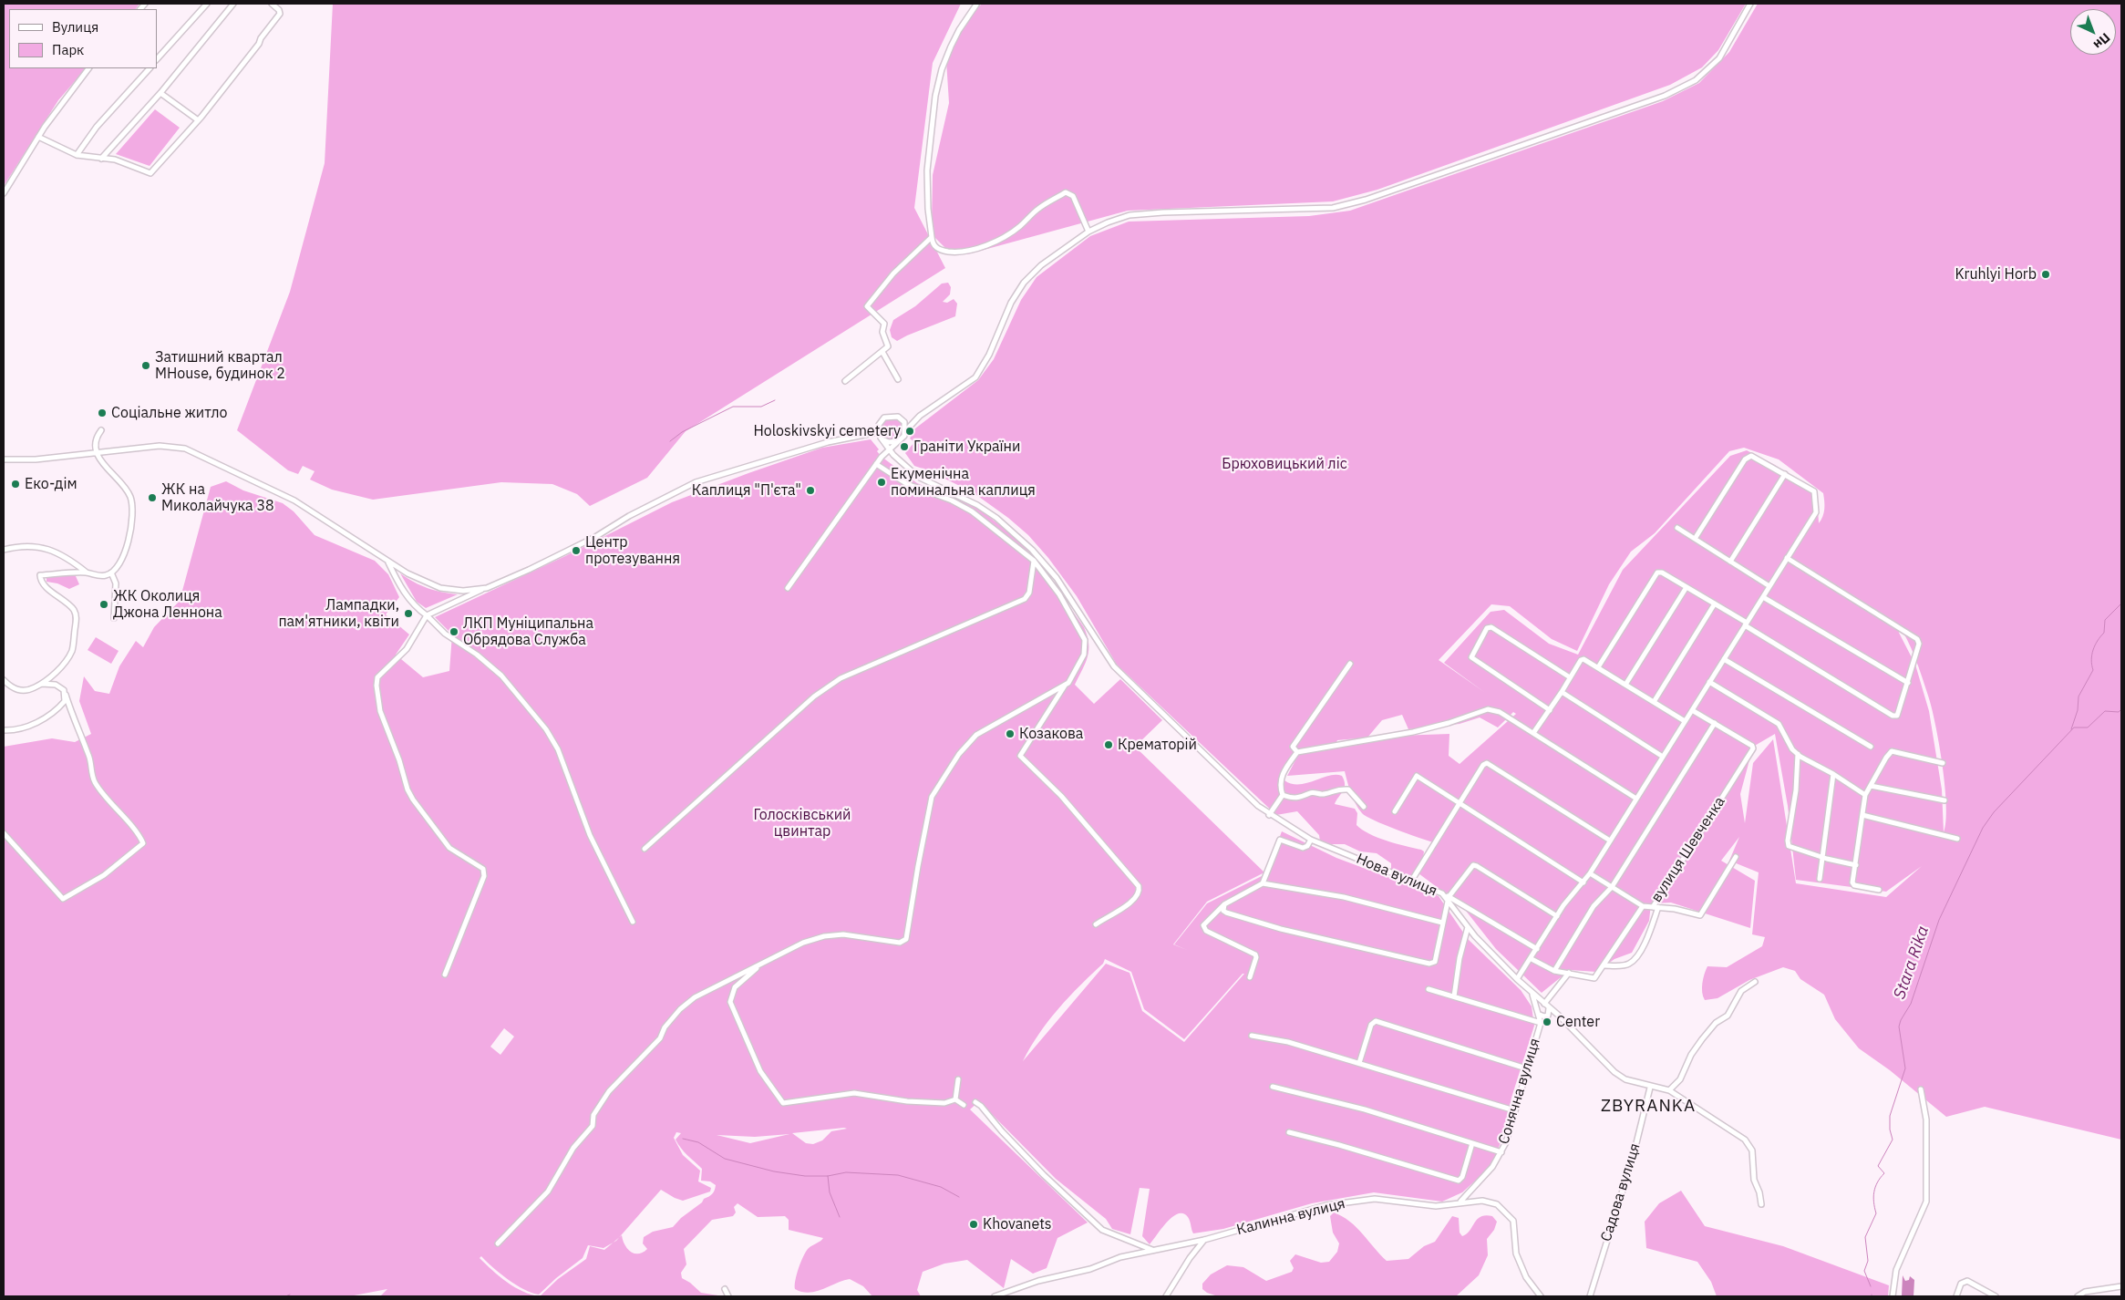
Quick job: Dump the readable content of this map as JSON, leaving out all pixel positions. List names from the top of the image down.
{
  "streets": {
    "street": [
      "вулиця Шевченка",
      "Нова вулиця",
      "Сонячна вулиця",
      "Садова вулиця",
      "Калинна вулиця"
    ]
  },
  "crossings": [
    ["Нова вулиця", "Сонячна вулиця"],
    ["Сонячна вулиця", "Калинна вулиця"]
  ],
  "districts": ["ZBYRANKA"],
  "water": ["Stara Rika"],
  "parks": ["Брюховицький ліс", "Голосківський цвинтар"],
  "places": [
    "Kruhlyi Horb",
    "Затишний квартал MHouse, будинок 2",
    "Соціальне житло",
    "Holoskivskyi cemetery",
    "Граніти України",
    "Екуменічна поминальна каплиця",
    "Еко-дім",
    "Каплиця \"П'єта\"",
    "ЖК на Миколайчука 38",
    "Центр протезування",
    "ЖК Околиця Джона Леннона",
    "Лампадки, пам'ятники, квіти",
    "ЛКП Муніципальна Обрядова Служба",
    "Козакова",
    "Крематорій",
    "Center",
    "Khovanets"
  ],
  "legend": ["Вулиця", "Парк"],
  "north": "bottom right"
}
